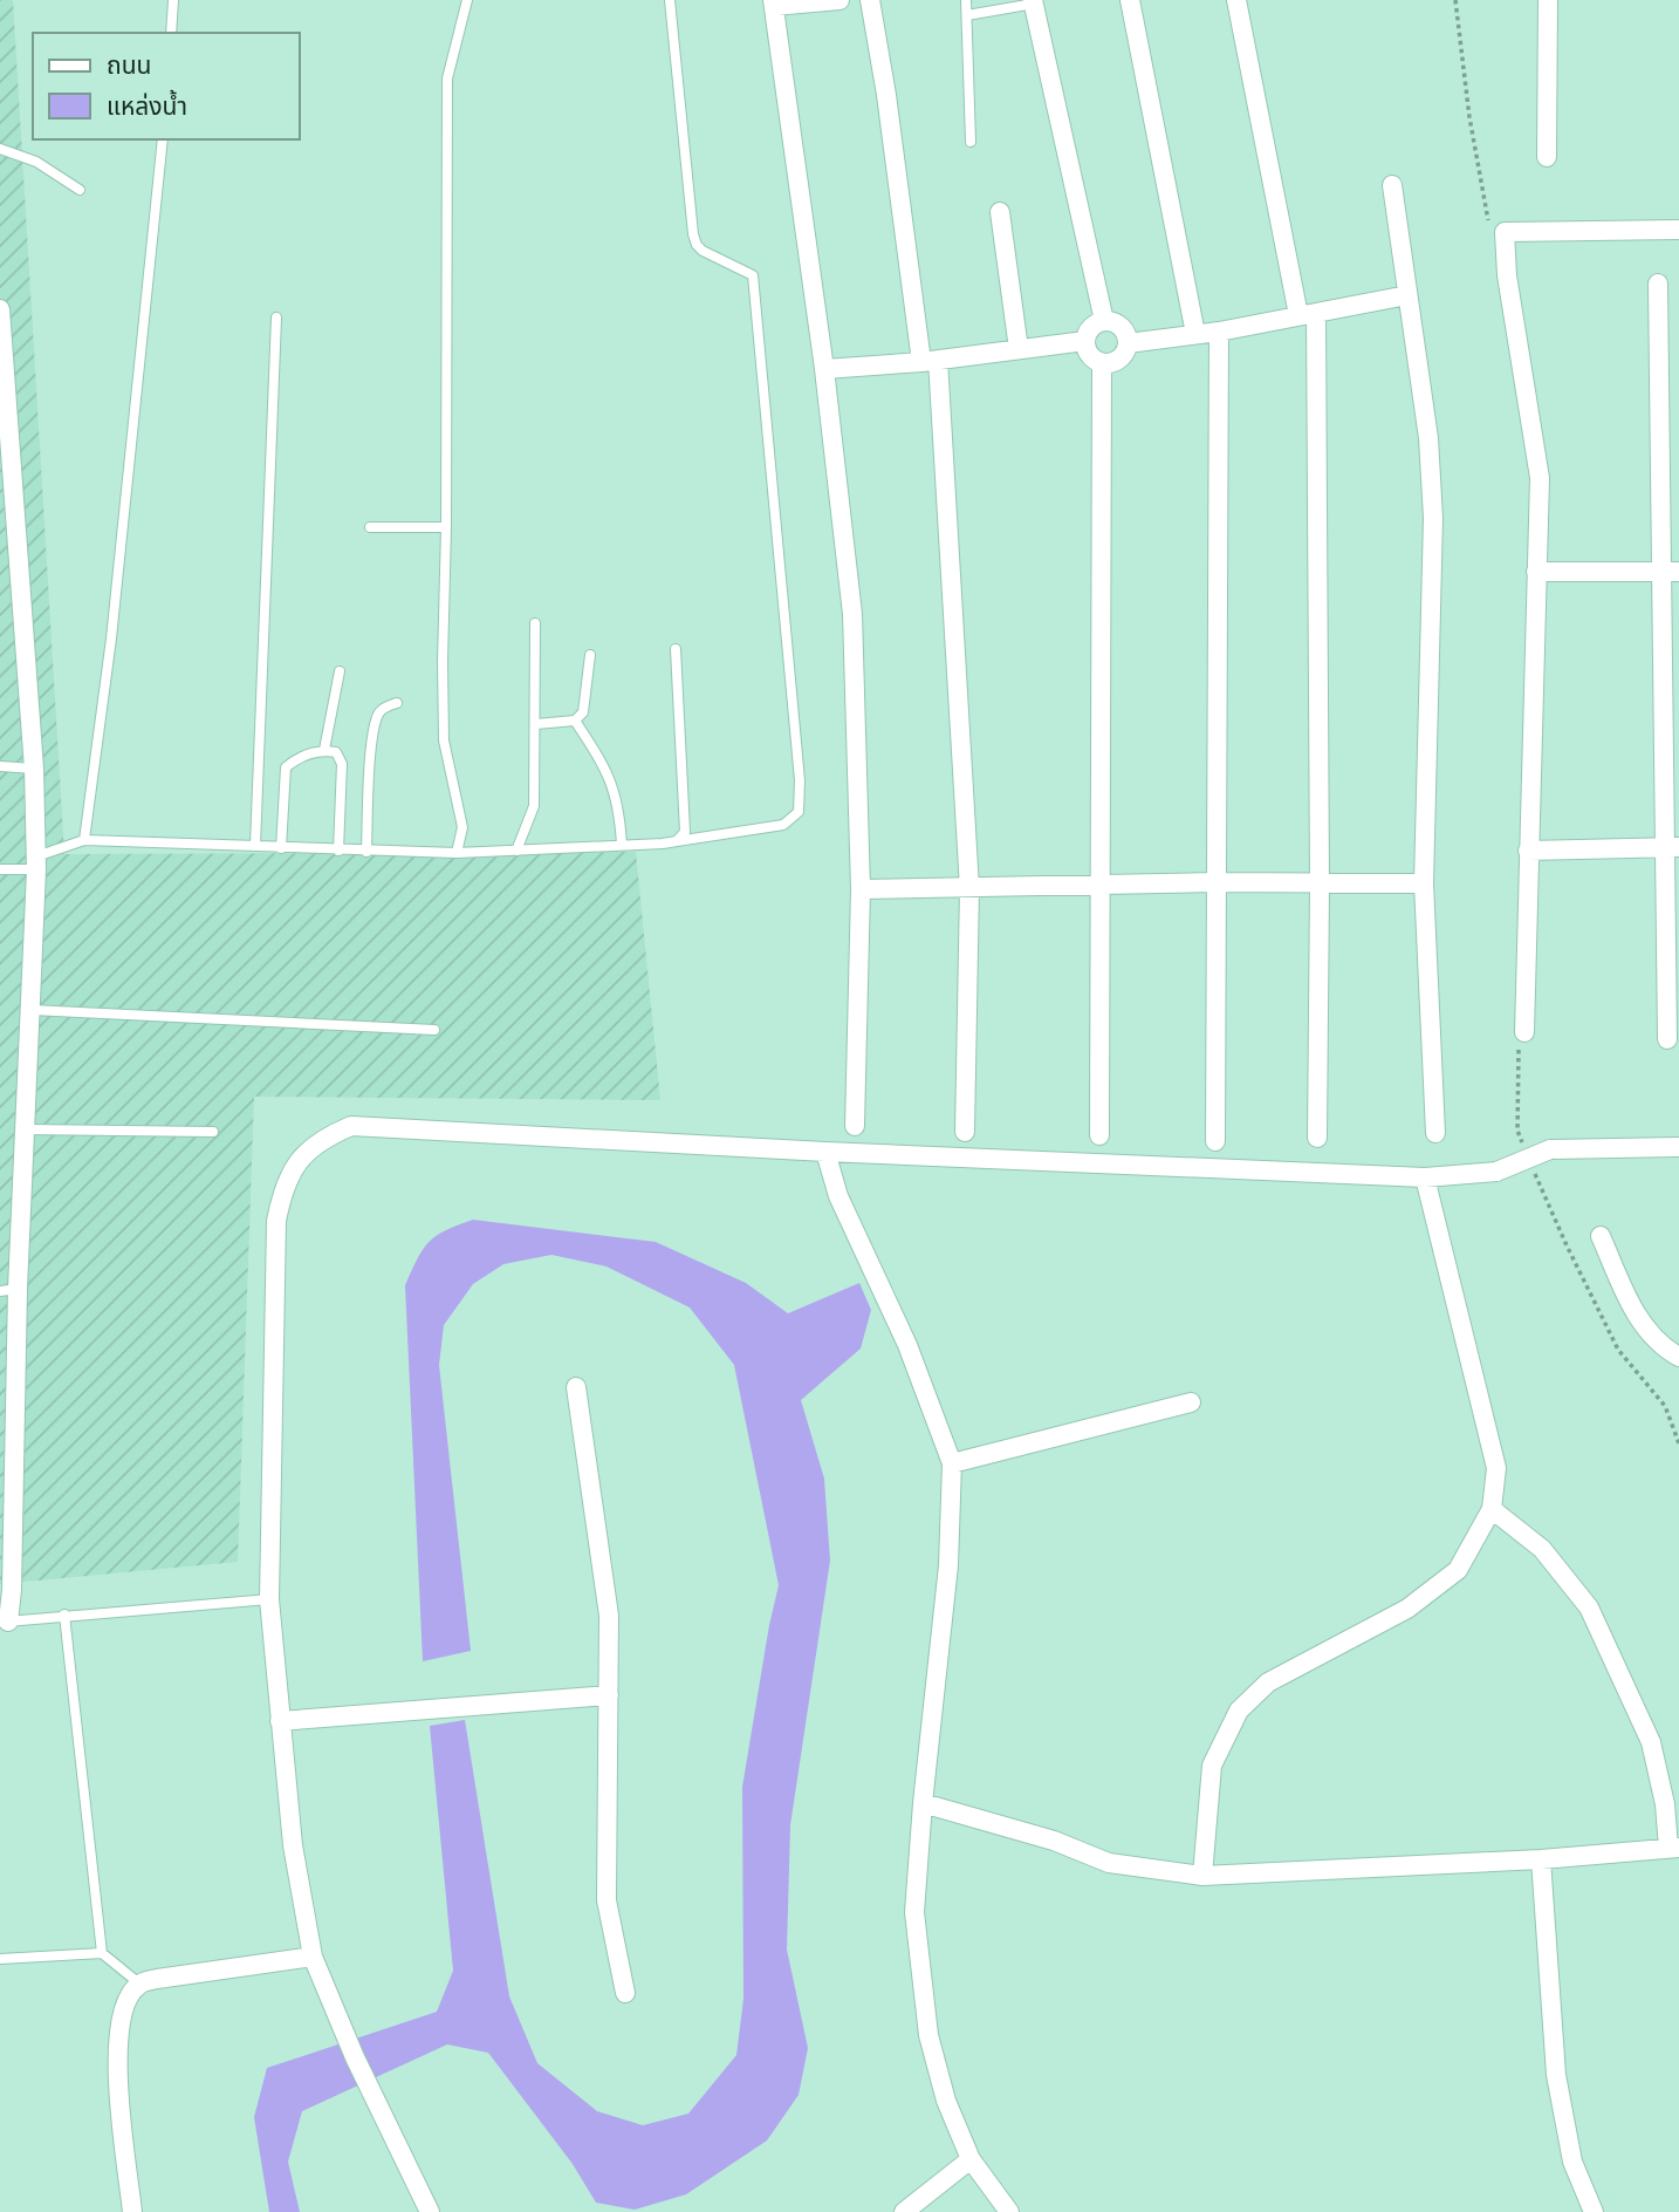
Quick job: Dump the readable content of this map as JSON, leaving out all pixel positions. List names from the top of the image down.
{
  "legend": ["ถนน", "แหล่งน้ำ"]
}
